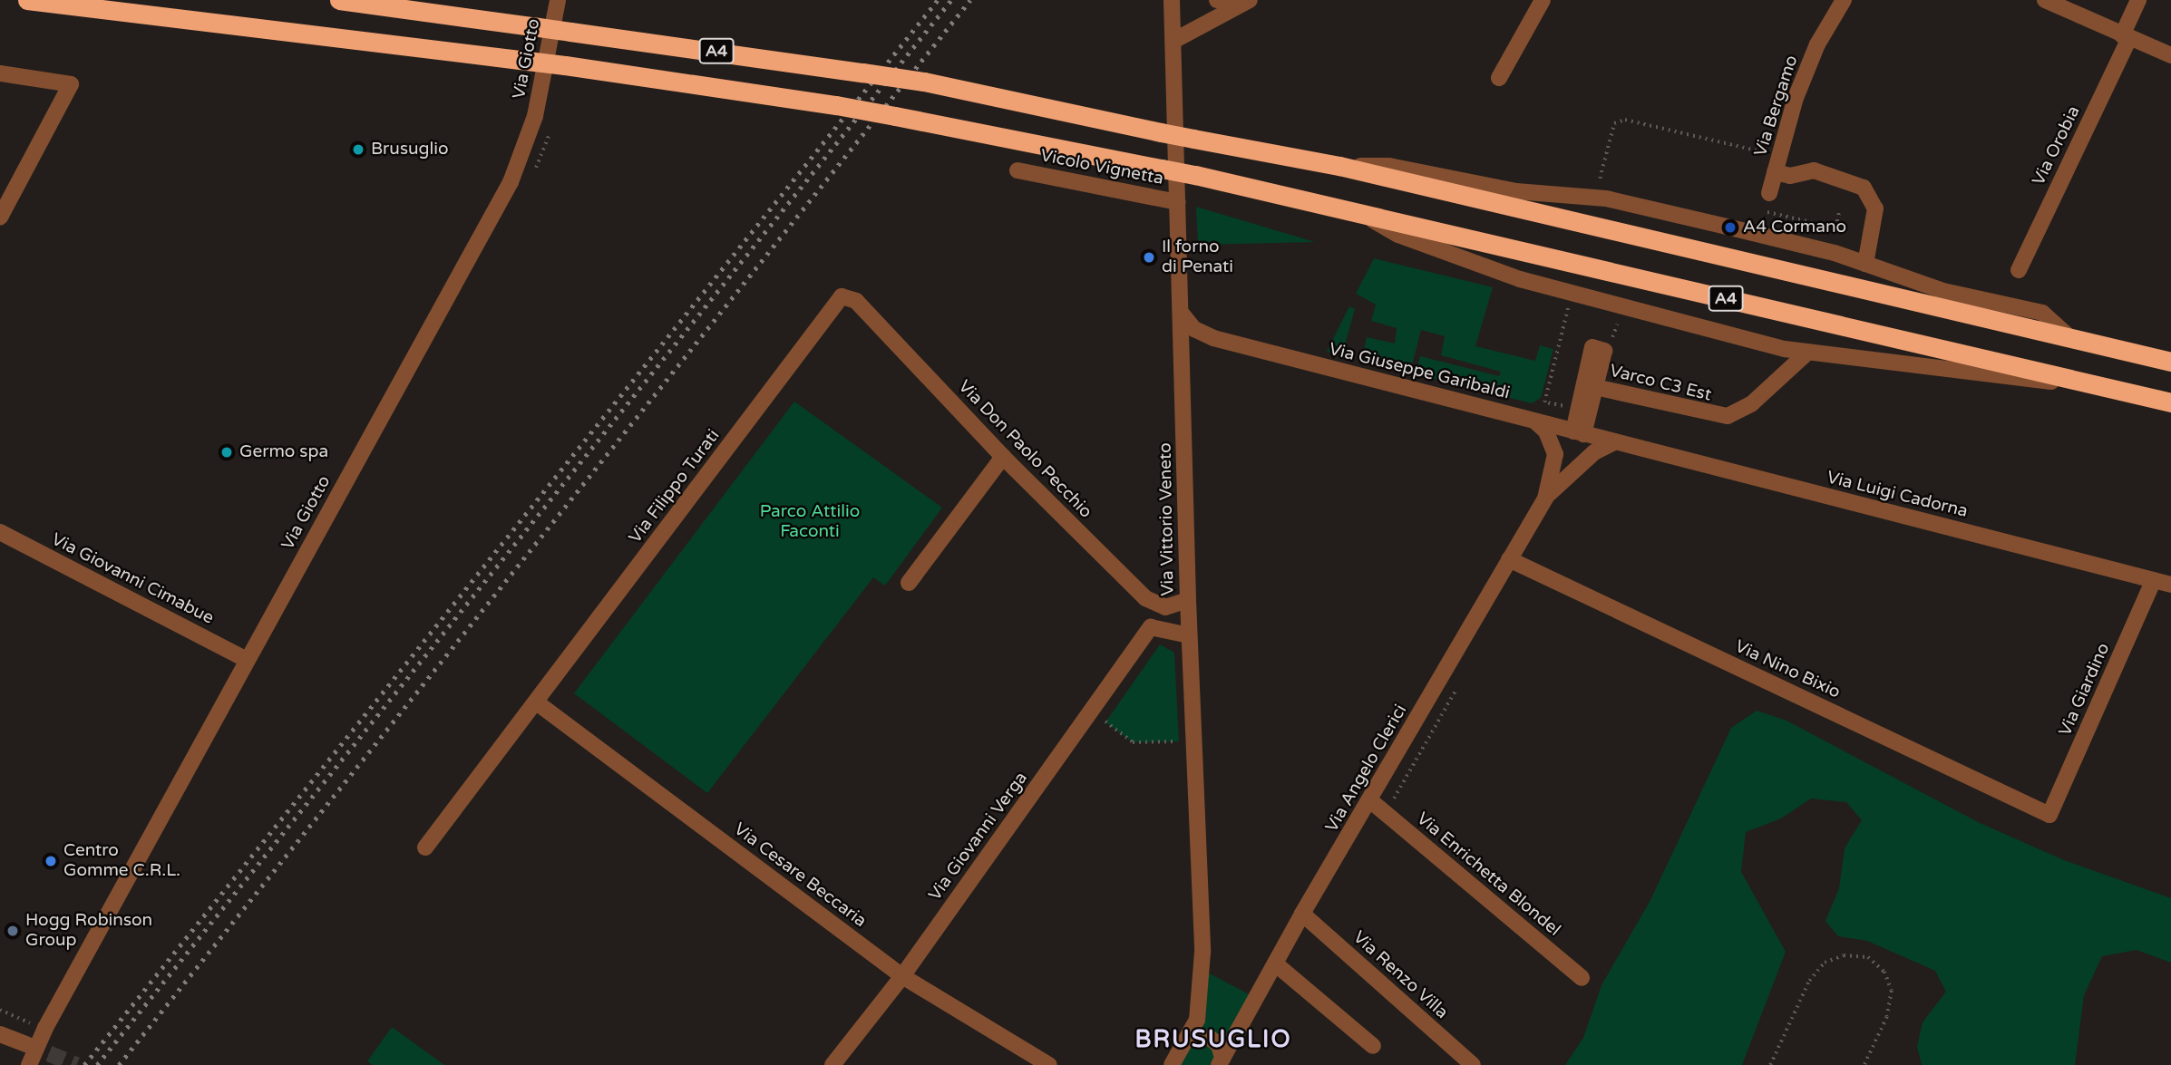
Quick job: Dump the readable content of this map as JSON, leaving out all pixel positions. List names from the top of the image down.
{
  "streets": {
    "highway": ["A4"],
    "street": [
      "Via Giotto",
      "Via Bergamo",
      "Via Orobia",
      "Vicolo Vignetta",
      "Via Giuseppe Garibaldi",
      "Varco C3 Est",
      "Via Don Paolo Pecchio",
      "Via Filippo Turati",
      "Via Luigi Cadorna",
      "Via Vittorio Veneto",
      "Via Giovanni Cimabue",
      "Via Nino Bixio",
      "Via Giardino",
      "Via Angelo Clerici",
      "Via Giovanni Verga",
      "Via Enrichetta Blondel",
      "Via Cesare Beccaria",
      "Via Renzo Villa"
    ]
  },
  "crossings": [
    ["Via Giotto", "Via Giovanni Cimabue"],
    ["Vicolo Vignetta", "Via Vittorio Veneto"],
    ["Via Giuseppe Garibaldi", "Via Luigi Cadorna"],
    ["Via Giuseppe Garibaldi", "Via Vittorio Veneto"],
    ["Via Giuseppe Garibaldi", "Via Angelo Clerici"],
    ["Via Don Paolo Pecchio", "Via Filippo Turati"],
    ["Via Filippo Turati", "Via Cesare Beccaria"],
    ["Via Luigi Cadorna", "Via Giardino"],
    ["Via Luigi Cadorna", "Via Angelo Clerici"],
    ["Via Nino Bixio", "Via Giardino"],
    ["Via Nino Bixio", "Via Angelo Clerici"],
    ["Via Angelo Clerici", "Via Enrichetta Blondel"],
    ["Via Angelo Clerici", "Via Renzo Villa"],
    ["Via Giovanni Verga", "Via Cesare Beccaria"]
  ],
  "districts": ["BRUSUGLIO"],
  "parks": ["Parco Attilio Faconti"],
  "places": [
    "Brusuglio",
    "A4 Cormano",
    "Il forno di Penati",
    "Germo spa",
    "Centro Gomme C.R.L.",
    "Hogg Robinson Group"
  ]
}
